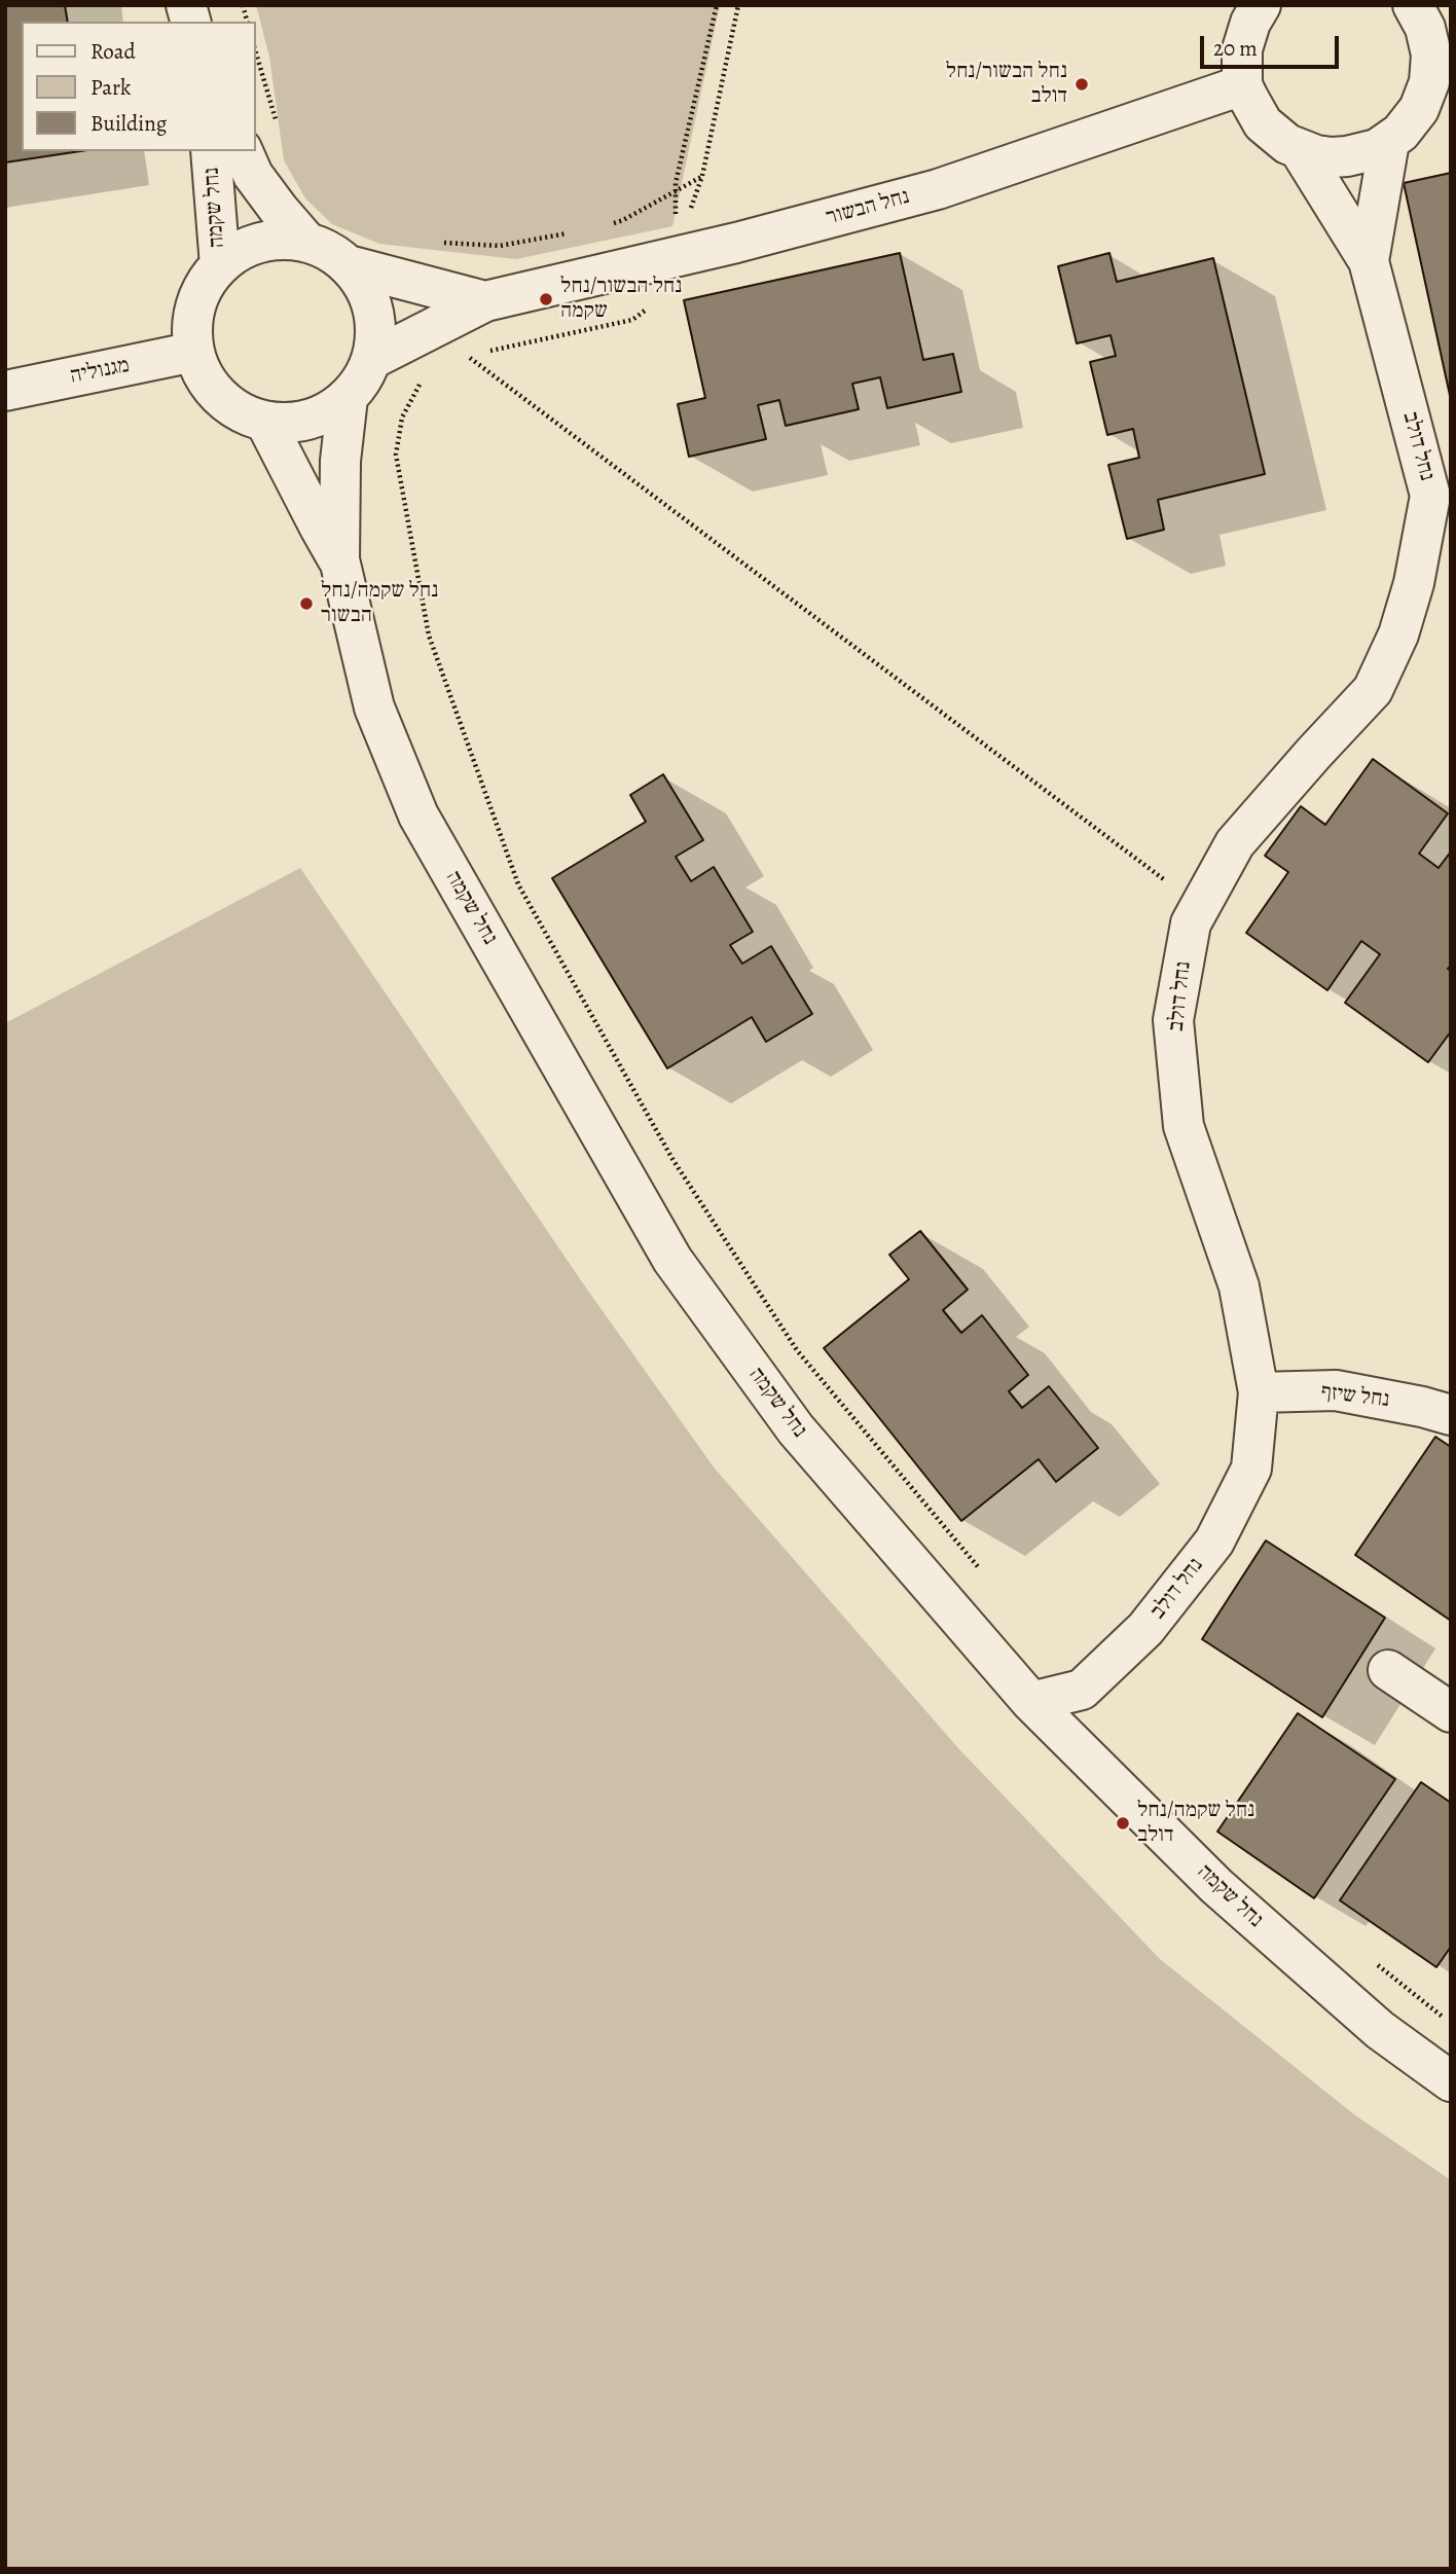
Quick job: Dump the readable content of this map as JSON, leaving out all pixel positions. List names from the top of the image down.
{
  "streets": {
    "street": [
      "נחל שקמה",
      "נחל הבשור",
      "מגנוליה",
      "נחל דולב",
      "נחל שיזף"
    ]
  },
  "crossings": [
    ["נחל שקמה", "נחל הבשור"],
    ["נחל שקמה", "מגנוליה"],
    ["נחל שקמה", "נחל דולב"],
    ["נחל הבשור", "מגנוליה"],
    ["נחל דולב", "נחל שיזף"]
  ],
  "places": [
    "נחל הבשור/נחל דולב",
    "נחל הבשור/נחל שקמה",
    "נחל שקמה/נחל הבשור",
    "נחל שקמה/נחל דולב"
  ],
  "legend": ["Road", "Park", "Building"],
  "scale_bar": "20 m"
}
